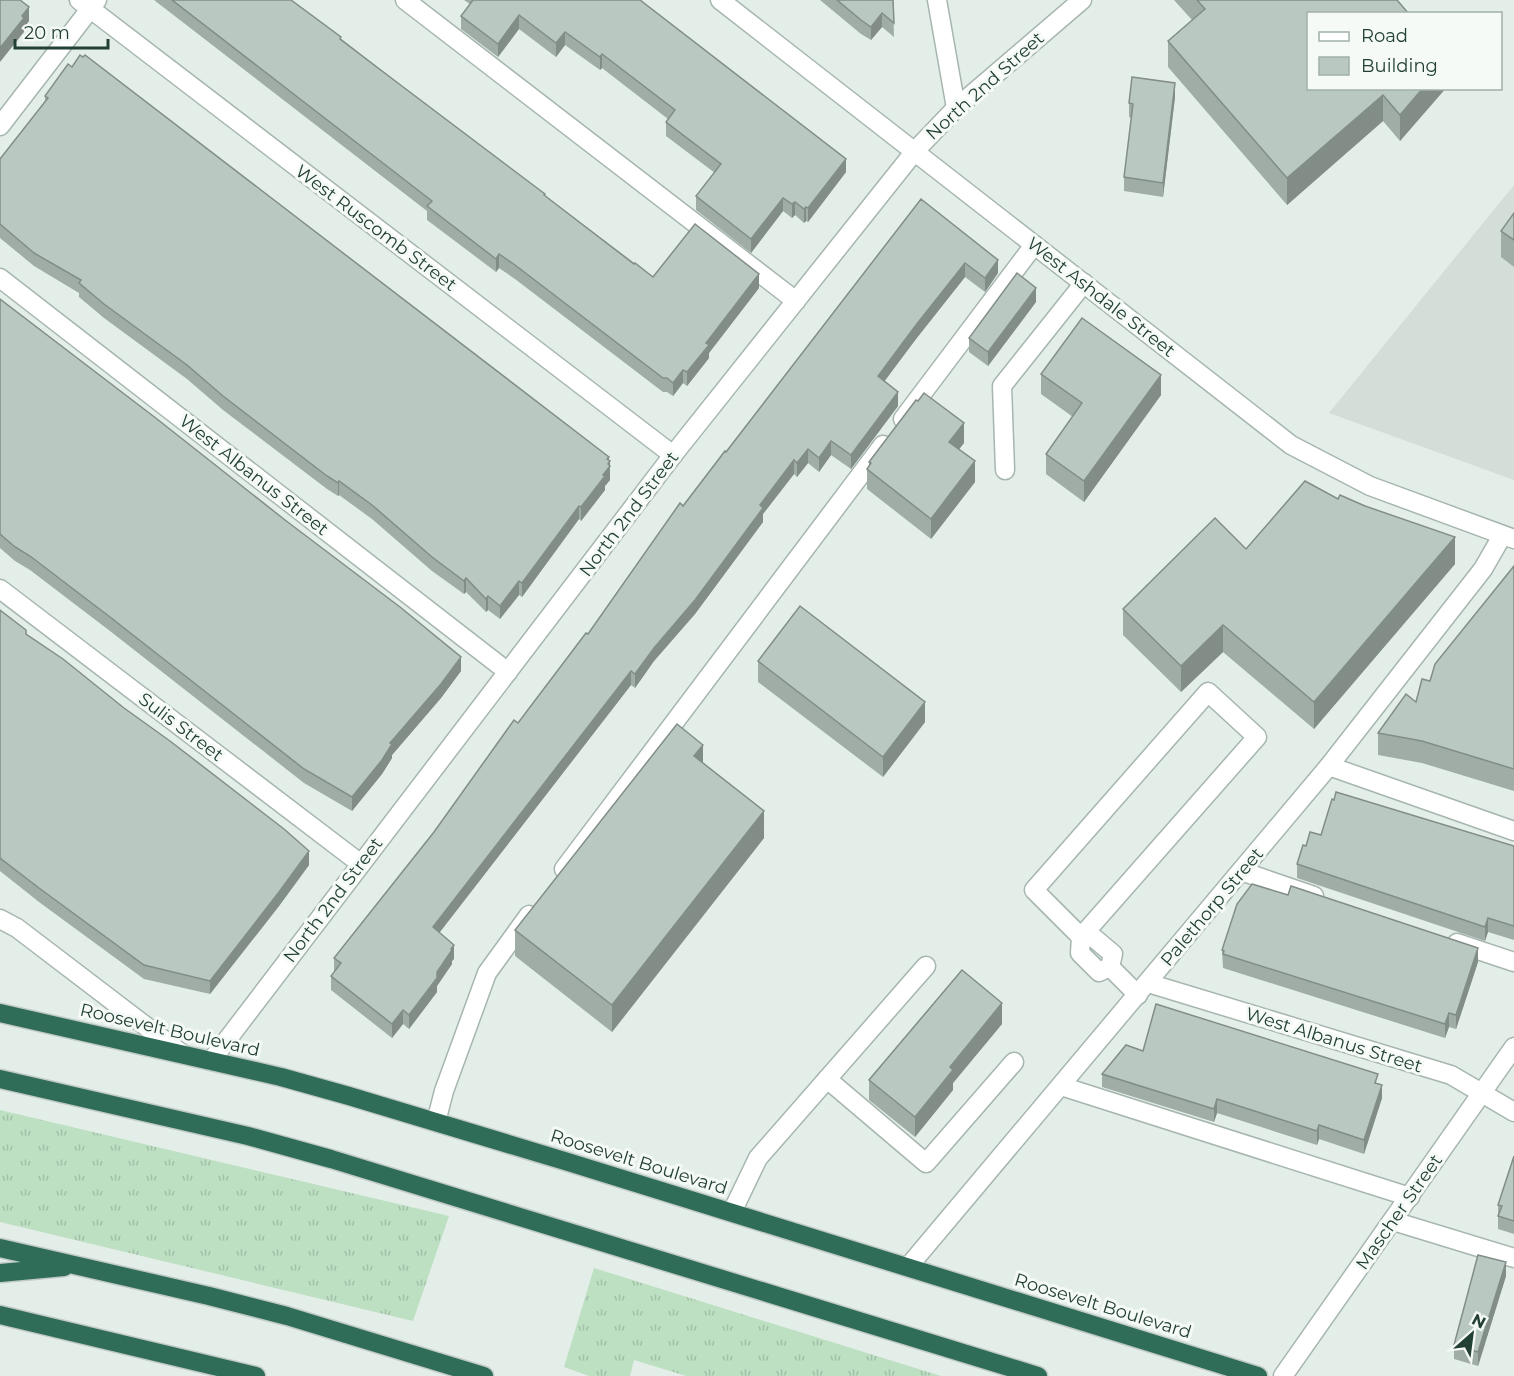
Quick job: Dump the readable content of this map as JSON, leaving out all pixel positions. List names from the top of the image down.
{
  "streets": {
    "highway": ["Roosevelt Boulevard"],
    "street": [
      "North 2nd Street",
      "West Ruscomb Street",
      "West Ashdale Street",
      "West Albanus Street",
      "Sulis Street",
      "Palethorp Street",
      "Mascher Street"
    ]
  },
  "crossings": [
    ["North 2nd Street", "West Ruscomb Street"],
    ["North 2nd Street", "West Ashdale Street"],
    ["North 2nd Street", "West Albanus Street"],
    ["North 2nd Street", "Sulis Street"],
    ["North 2nd Street", "Roosevelt Boulevard"],
    ["West Ashdale Street", "Palethorp Street"],
    ["West Albanus Street", "Palethorp Street"],
    ["West Albanus Street", "Mascher Street"],
    ["Palethorp Street", "Roosevelt Boulevard"]
  ],
  "legend": ["Road", "Building"],
  "scale_bar": "20 m",
  "north": "top right"
}
